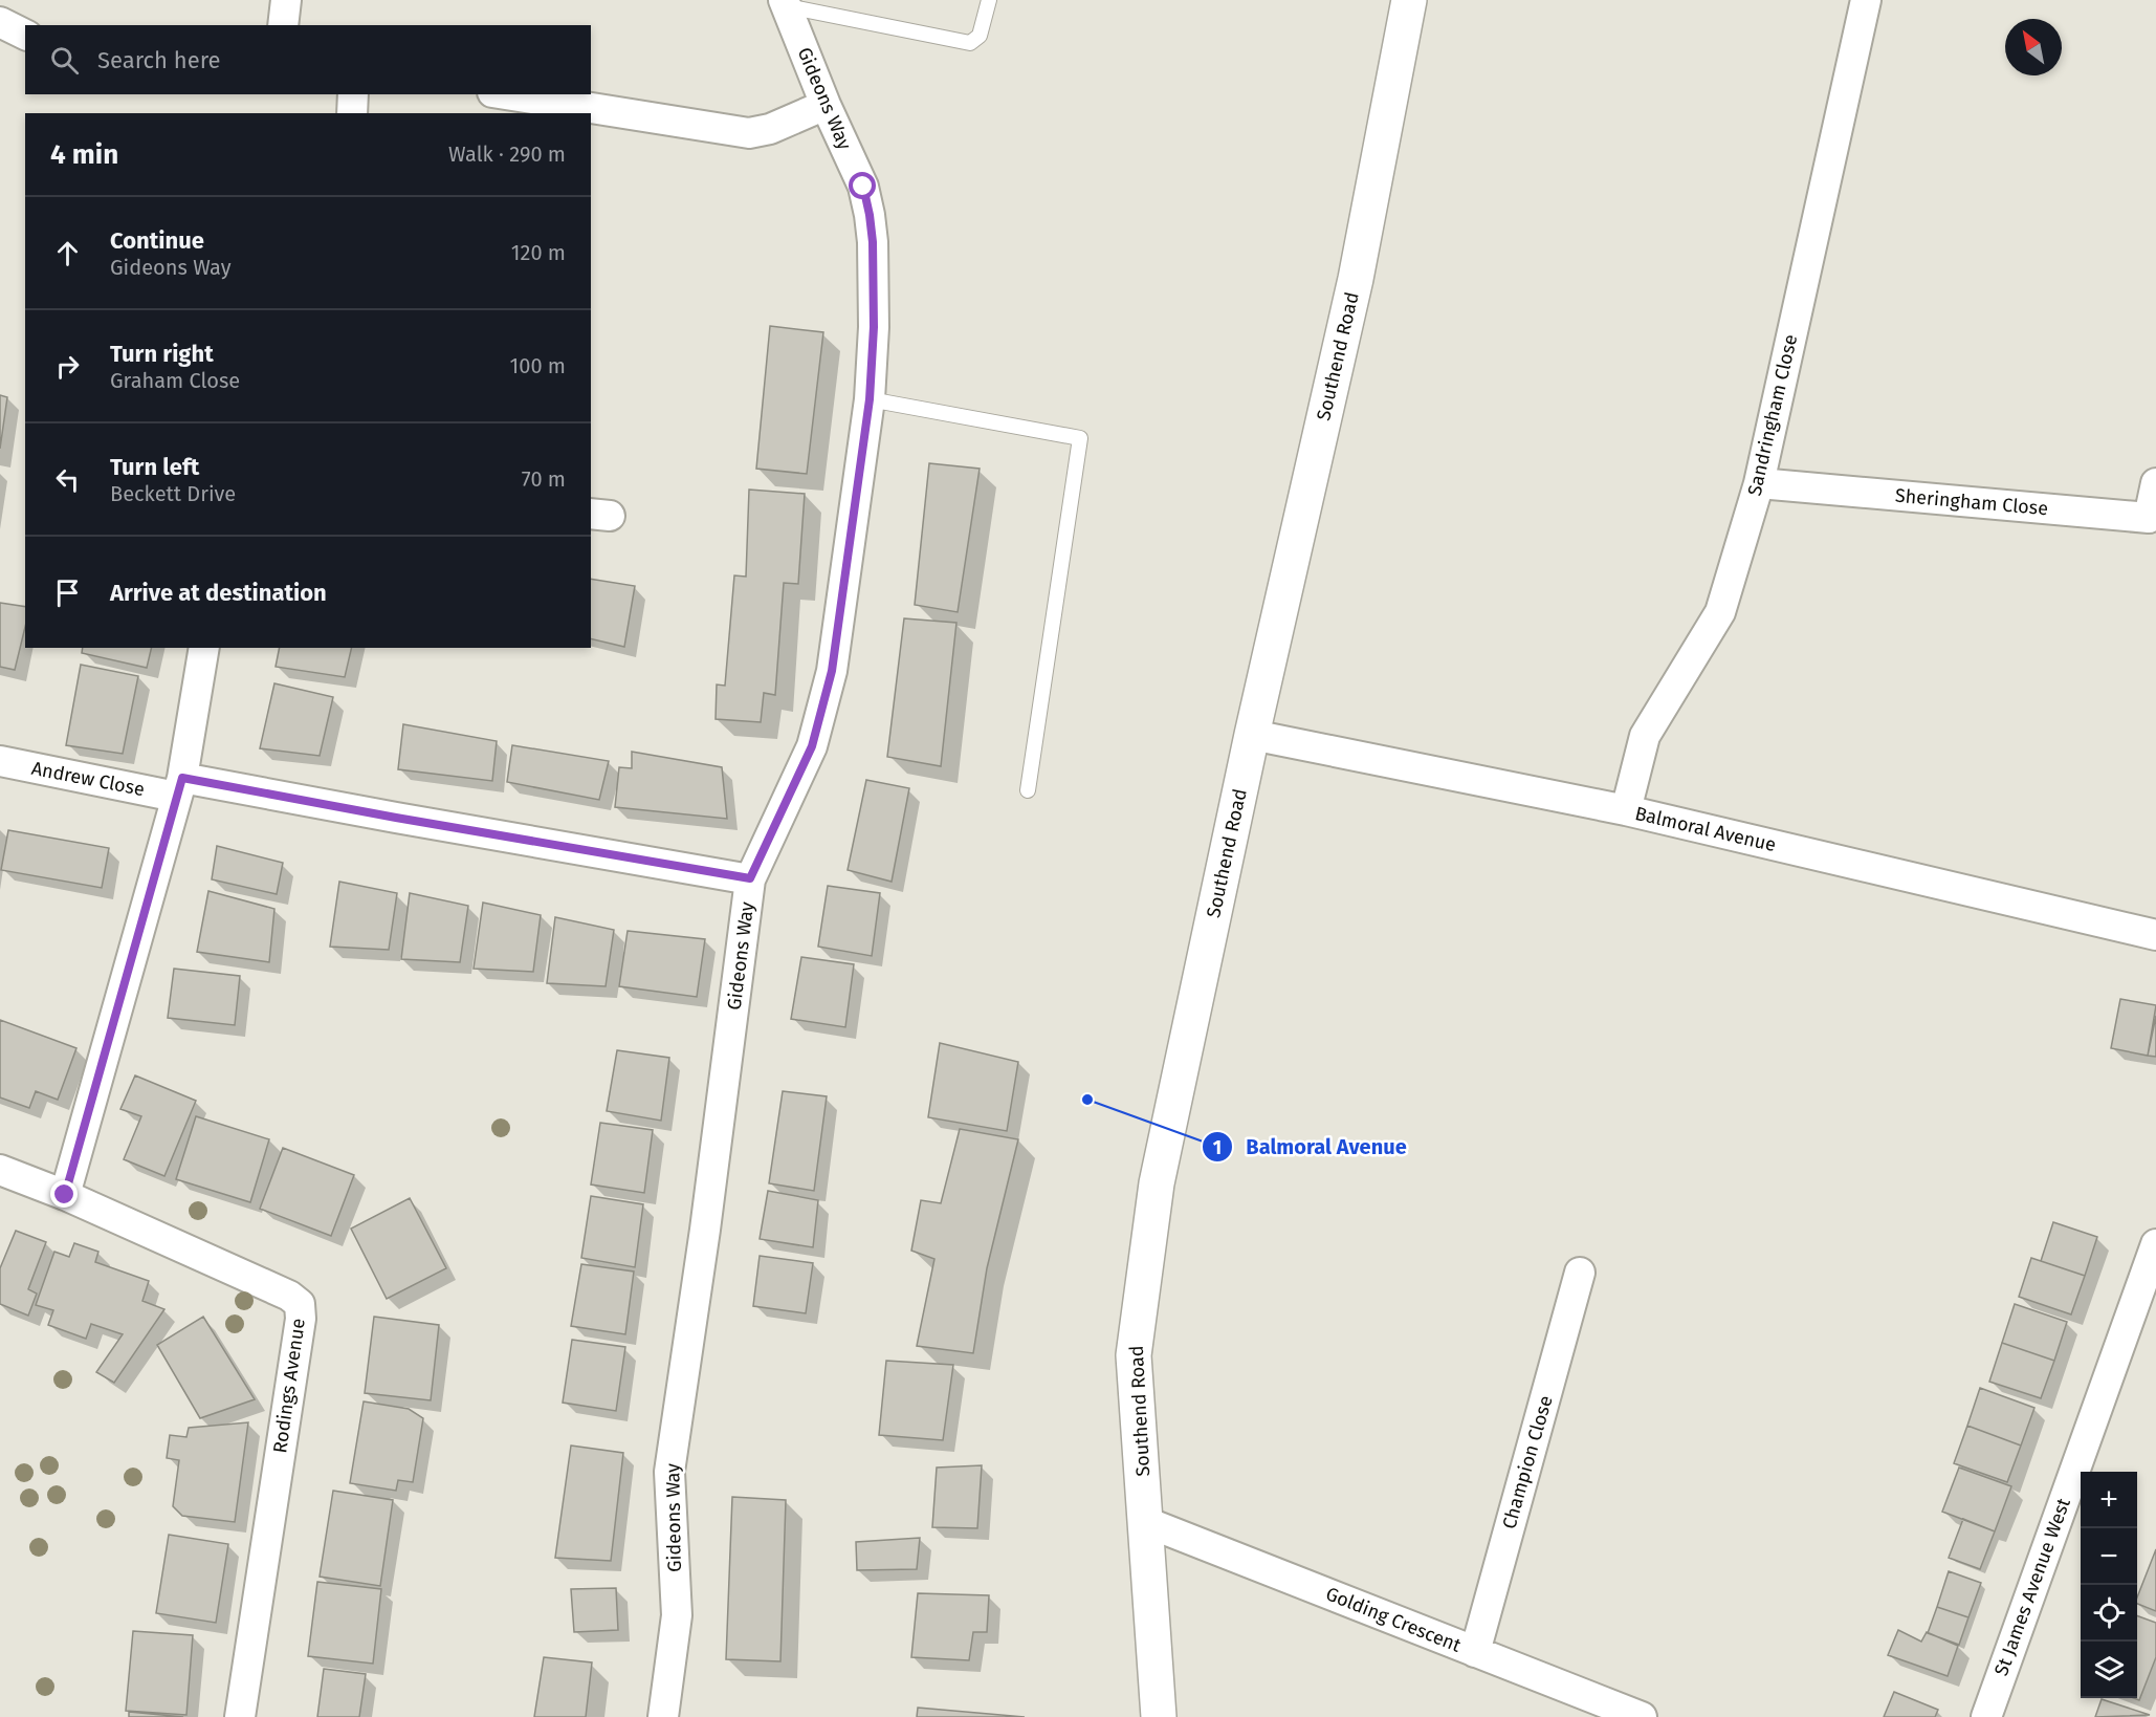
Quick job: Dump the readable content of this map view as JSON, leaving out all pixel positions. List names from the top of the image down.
{
  "streets": {
    "street": [
      "Gideons Way",
      "Southend Road",
      "Sandringham Close",
      "Sheringham Close",
      "Andrew Close",
      "Balmoral Avenue",
      "Rodings Avenue",
      "Champion Close",
      "St James Avenue West",
      "Golding Crescent"
    ]
  },
  "crossings": [
    ["Gideons Way", "Andrew Close"],
    ["Southend Road", "Balmoral Avenue"],
    ["Southend Road", "Golding Crescent"],
    ["Sandringham Close", "Sheringham Close"],
    ["Sandringham Close", "Balmoral Avenue"],
    ["Champion Close", "Golding Crescent"]
  ],
  "places": ["Balmoral Avenue"],
  "north": "top left",
  "page": {
    "search": "Search here",
    "heading": ["4 min", "Walk · 290 m"],
    "list": [
      ["Continue", "Gideons Way", "120 m"],
      ["Turn right", "Graham Close", "100 m"],
      ["Turn left", "Beckett Drive", "70 m"],
      "Arrive at destination"
    ],
    "map_buttons": ["+", "−"]
  }
}
